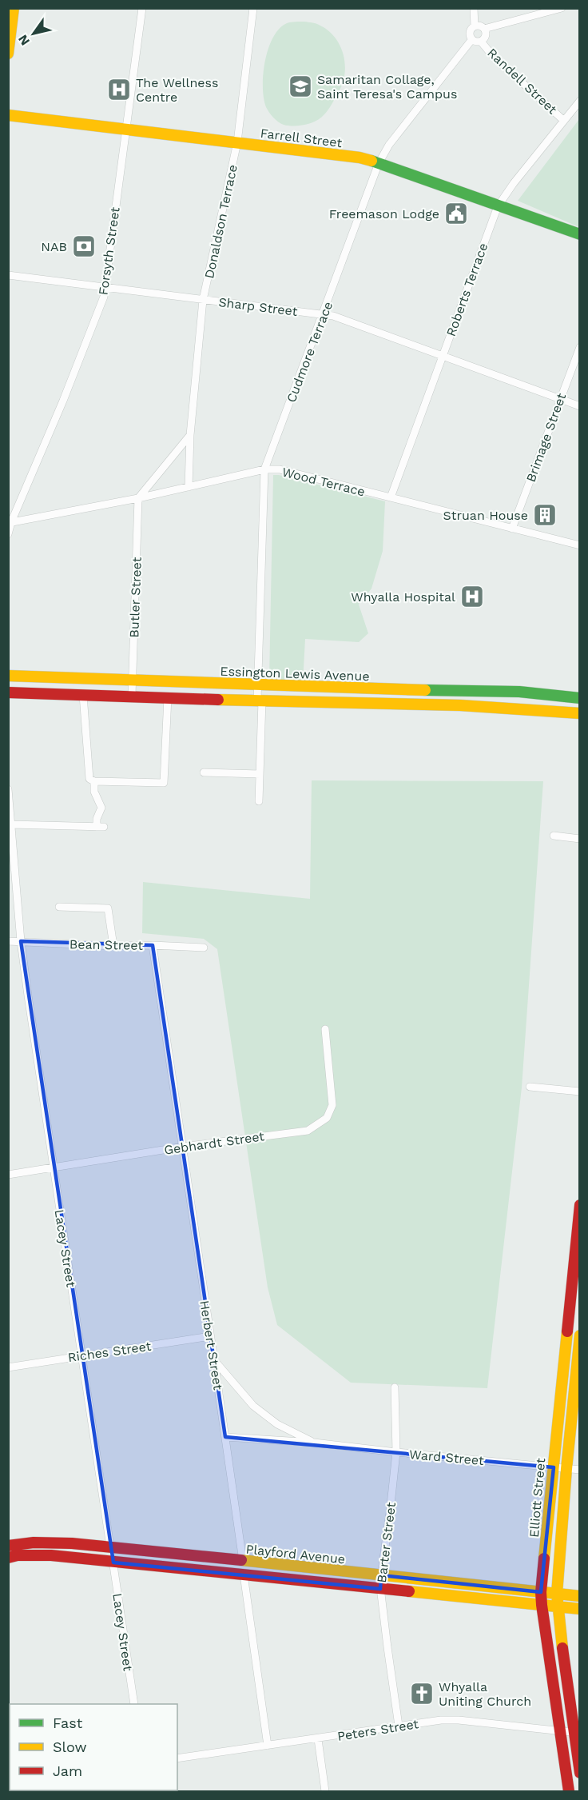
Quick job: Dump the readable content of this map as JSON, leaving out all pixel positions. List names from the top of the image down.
{
  "streets": {
    "main road": [
      "Farrell Street",
      "Essington Lewis Avenue",
      "Elliott Street",
      "Playford Avenue"
    ],
    "street": [
      "Randell Street",
      "Donaldson Terrace",
      "Forsyth Street",
      "Roberts Terrace",
      "Sharp Street",
      "Cudmore Terrace",
      "Brimage Street",
      "Wood Terrace",
      "Butler Street",
      "Bean Street",
      "Gebhardt Street",
      "Lacey Street",
      "Herbert Street",
      "Riches Street",
      "Ward Street",
      "Barter Street",
      "Peters Street"
    ]
  },
  "crossings": [
    ["Randell Street", "Roberts Terrace"],
    ["Randell Street", "Cudmore Terrace"],
    ["Farrell Street", "Donaldson Terrace"],
    ["Farrell Street", "Forsyth Street"],
    ["Farrell Street", "Roberts Terrace"],
    ["Farrell Street", "Cudmore Terrace"],
    ["Donaldson Terrace", "Sharp Street"],
    ["Donaldson Terrace", "Wood Terrace"],
    ["Forsyth Street", "Sharp Street"],
    ["Forsyth Street", "Wood Terrace"],
    ["Roberts Terrace", "Sharp Street"],
    ["Roberts Terrace", "Wood Terrace"],
    ["Sharp Street", "Cudmore Terrace"],
    ["Sharp Street", "Brimage Street"],
    ["Cudmore Terrace", "Wood Terrace"],
    ["Cudmore Terrace", "Essington Lewis Avenue"],
    ["Brimage Street", "Wood Terrace"],
    ["Wood Terrace", "Butler Street"],
    ["Butler Street", "Essington Lewis Avenue"],
    ["Bean Street", "Lacey Street"],
    ["Bean Street", "Herbert Street"],
    ["Gebhardt Street", "Lacey Street"],
    ["Gebhardt Street", "Herbert Street"],
    ["Lacey Street", "Riches Street"],
    ["Lacey Street", "Playford Avenue"],
    ["Herbert Street", "Riches Street"],
    ["Herbert Street", "Ward Street"],
    ["Herbert Street", "Playford Avenue"],
    ["Herbert Street", "Peters Street"],
    ["Ward Street", "Elliott Street"],
    ["Ward Street", "Barter Street"],
    ["Elliott Street", "Playford Avenue"],
    ["Elliott Street", "Peters Street"],
    ["Barter Street", "Playford Avenue"],
    ["Barter Street", "Peters Street"]
  ],
  "places": {
    "school or university": ["Samaritan Collage, Saint Teresa's Campus"],
    "hospital": ["The Wellness Centre", "Whyalla Hospital"],
    "public building": ["Freemason Lodge"],
    "bank": ["NAB"],
    "building": ["Struan House"],
    "church": ["Whyalla Uniting Church"]
  },
  "legend": ["Fast", "Slow", "Jam"],
  "north": "bottom left"
}
